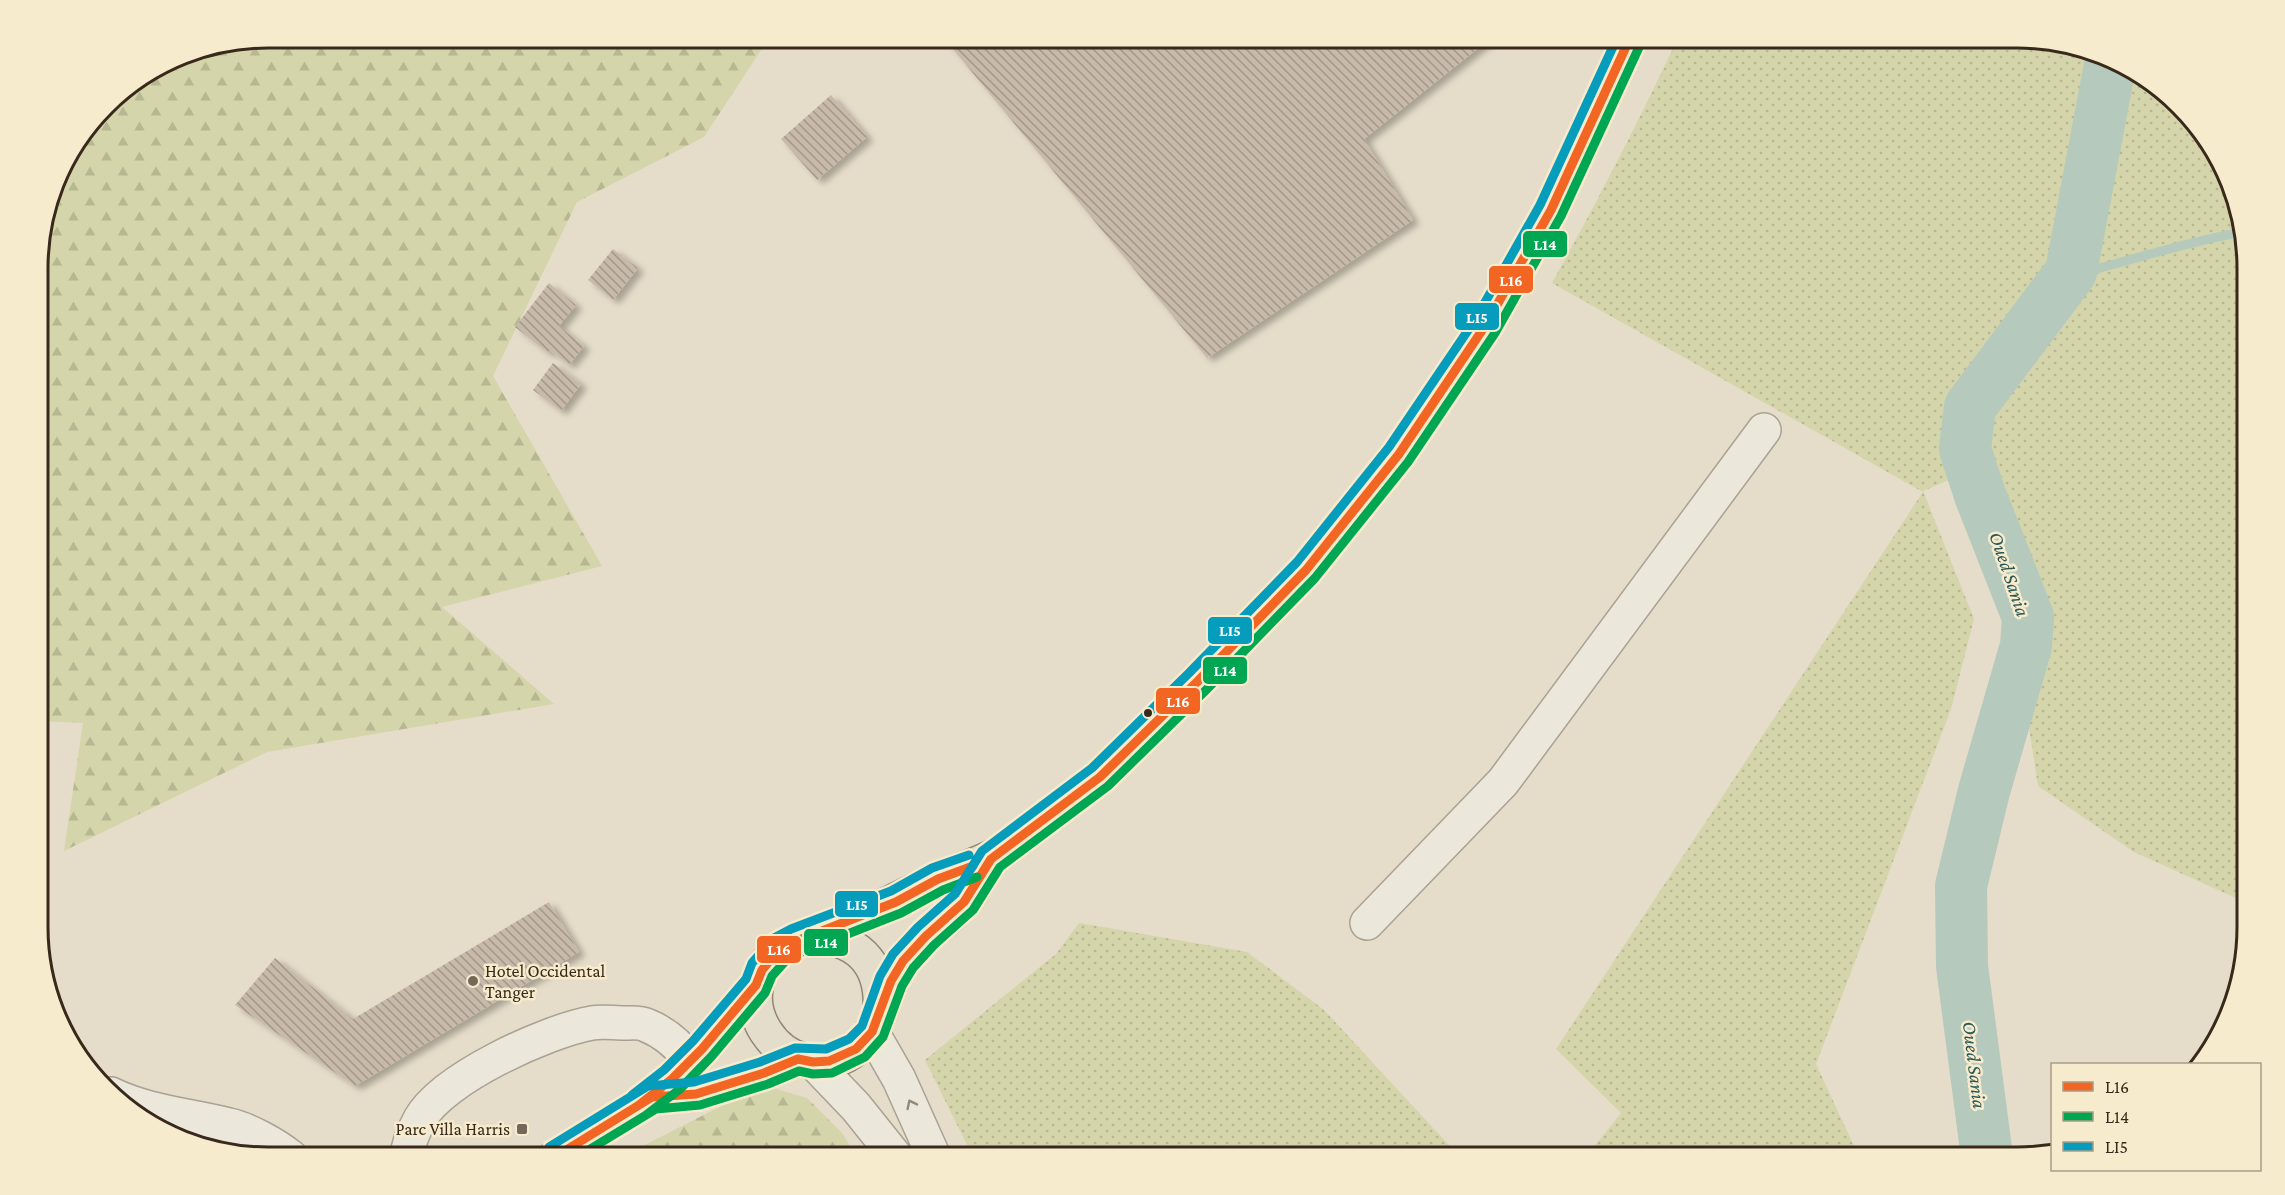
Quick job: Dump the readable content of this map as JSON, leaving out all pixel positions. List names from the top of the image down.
{
  "water": ["Oued Sania"],
  "places": {
    "other": ["Hotel Occidental Tanger"],
    "transit": ["Parc Villa Harris"]
  },
  "lines": ["transit line L16", "transit line L14", "transit line LI5"],
  "legend": ["L16", "L14", "LI5"]
}
